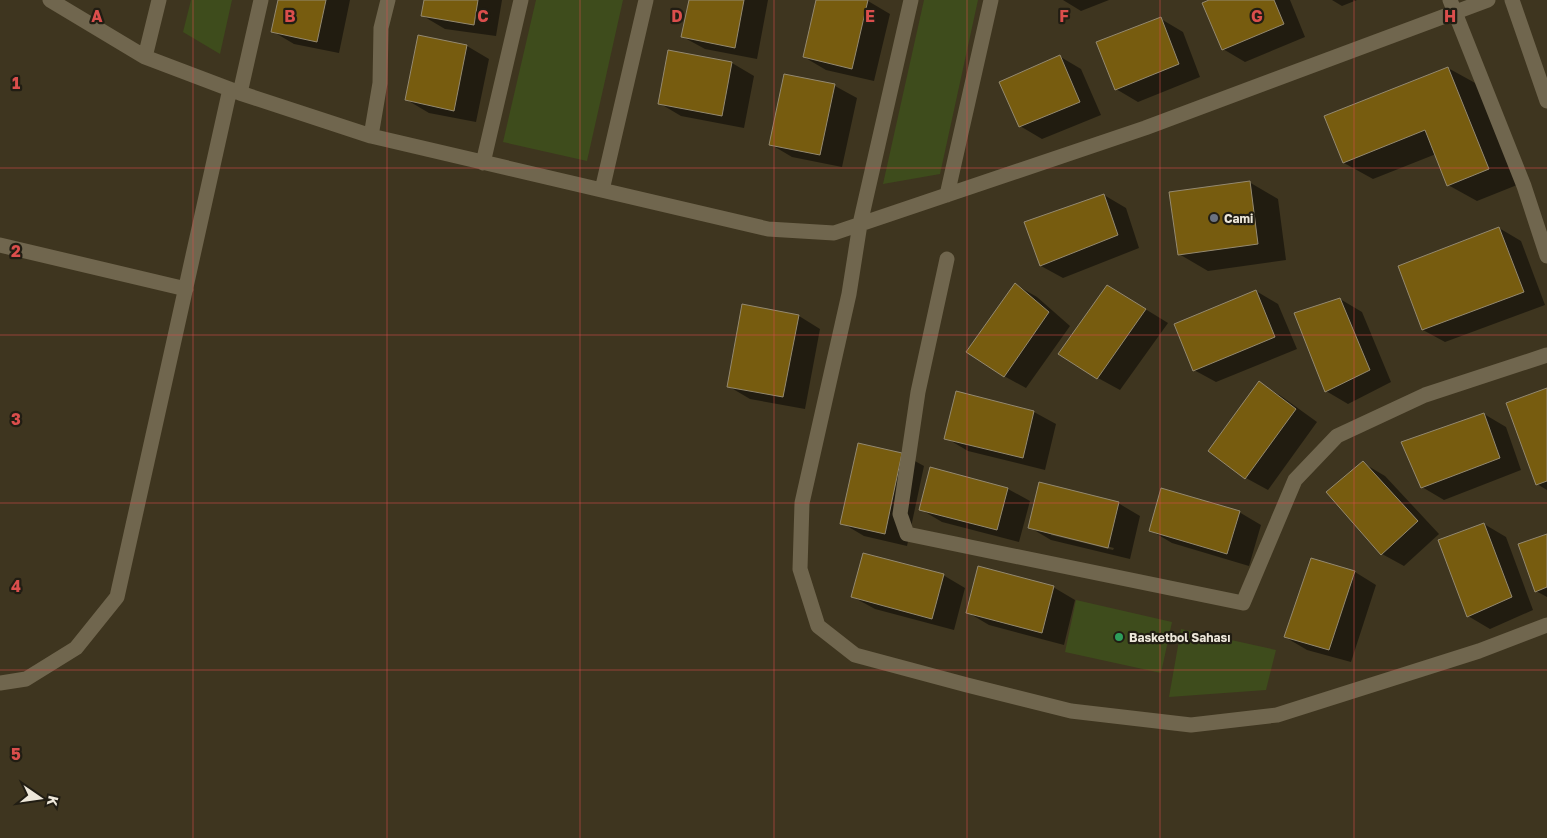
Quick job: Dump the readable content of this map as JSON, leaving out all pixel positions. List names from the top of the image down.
{
  "places": ["Cami", "Basketbol Sahası"],
  "north": "right",
  "grid": {
    "columns": [
      "A",
      "B",
      "C",
      "D",
      "E",
      "F",
      "G",
      "H"
    ],
    "rows": [
      "1",
      "2",
      "3",
      "4",
      "5"
    ]
  }
}
